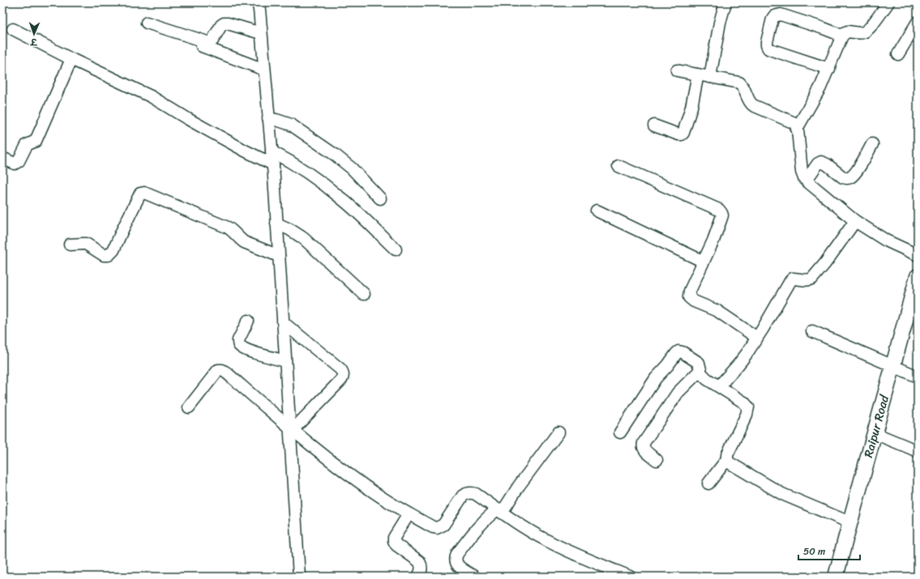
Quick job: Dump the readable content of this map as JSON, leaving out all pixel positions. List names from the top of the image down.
{
  "streets": {
    "main road": ["Raipur Road"]
  },
  "scale_bar": "50 m",
  "north": "bottom"
}
